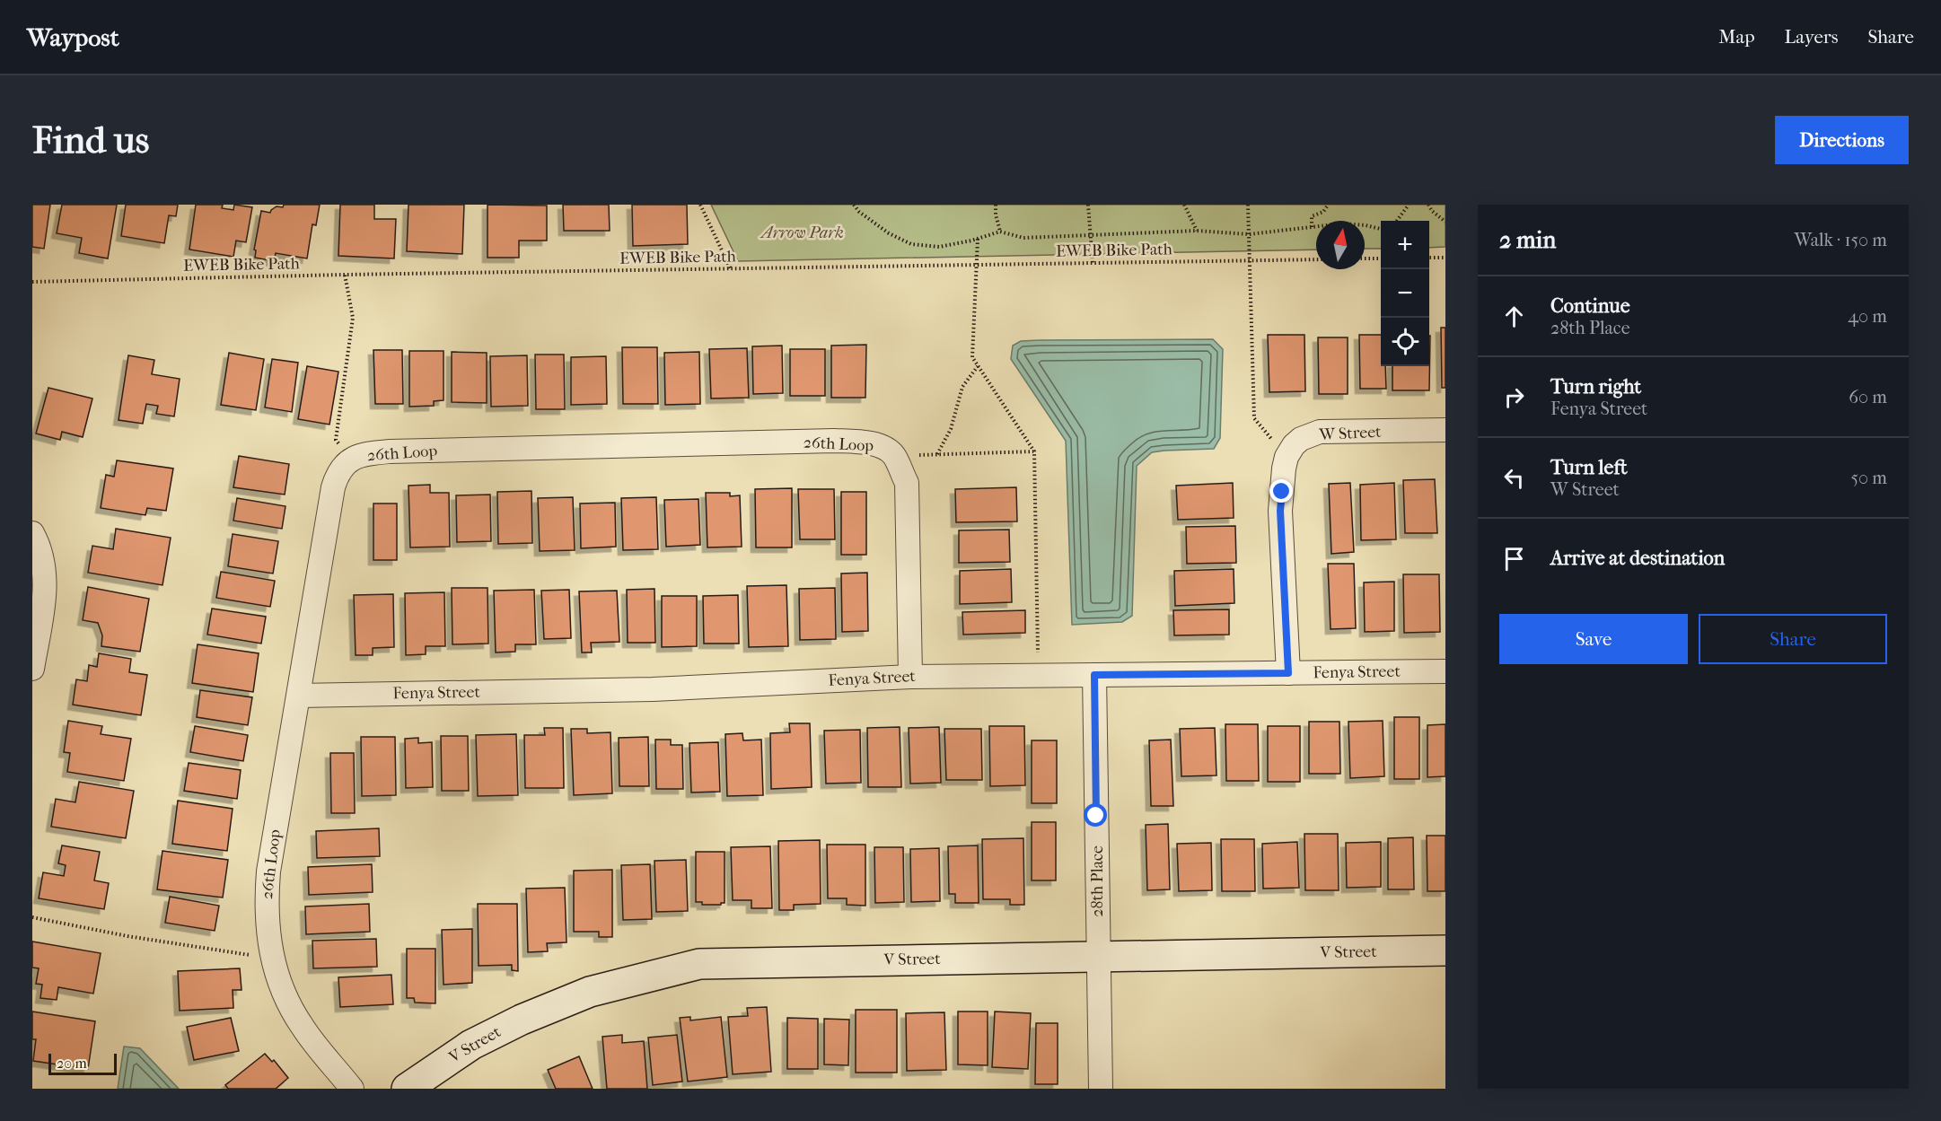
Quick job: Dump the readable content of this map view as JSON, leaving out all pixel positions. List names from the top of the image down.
{
  "streets": {
    "street": [
      "W Street",
      "26th Loop",
      "Fenya Street",
      "28th Place",
      "V Street"
    ],
    "path": ["EWEB Bike Path"]
  },
  "crossings": [
    ["26th Loop", "Fenya Street"],
    ["Fenya Street", "28th Place"],
    ["28th Place", "V Street"]
  ],
  "parks": ["Arrow Park"],
  "scale_bar": "20 m",
  "north": "top",
  "page": {
    "header": "Waypost",
    "nav": ["Map", "Layers", "Share"],
    "buttons": [
      "Directions",
      ["Save", "Share"]
    ],
    "title": "Find us",
    "heading": ["2 min", "Walk · 150 m"],
    "map_buttons": ["+", "−"],
    "list": [
      ["Continue", "28th Place", "40 m"],
      ["Turn right", "Fenya Street", "60 m"],
      ["Turn left", "W Street", "50 m"],
      "Arrive at destination"
    ],
    "scale": "20 m"
  }
}
